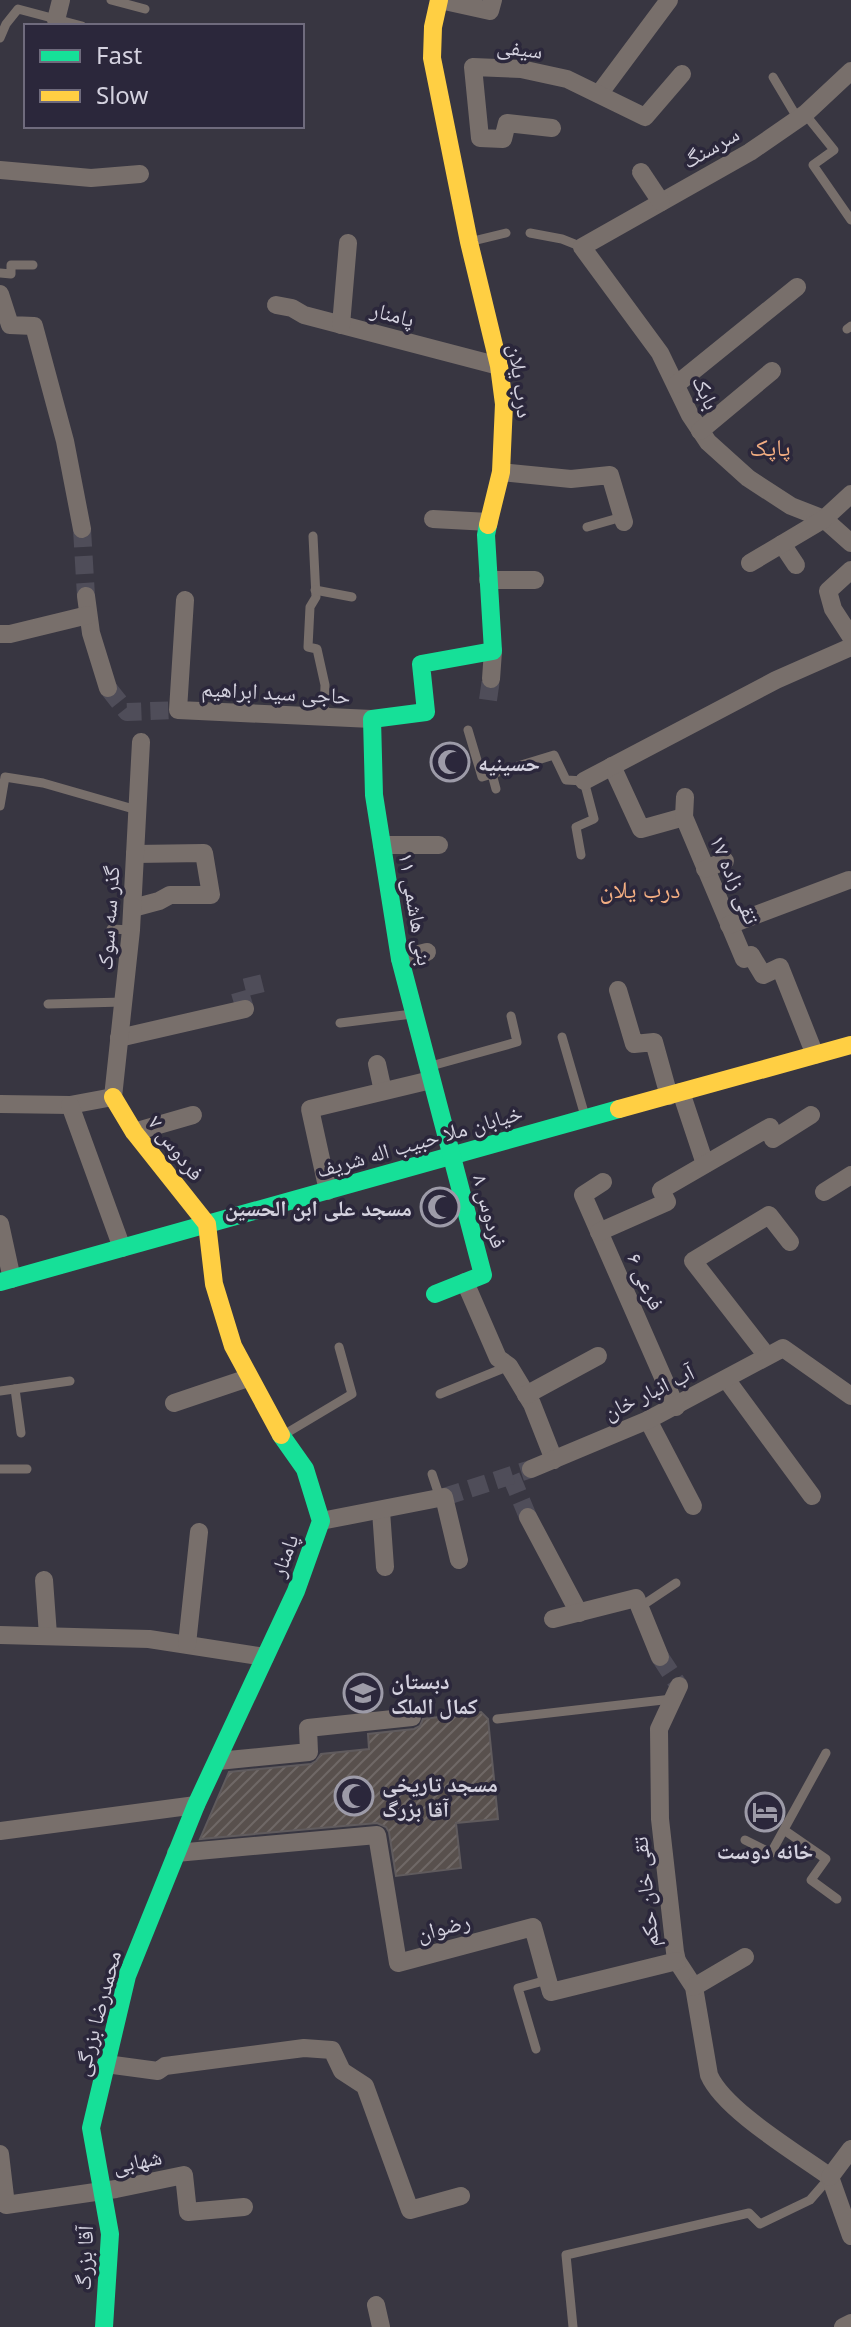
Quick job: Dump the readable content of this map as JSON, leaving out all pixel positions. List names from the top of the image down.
{
  "streets": {
    "street": [
      "سیفی",
      "سرسنگ",
      "پامنار",
      "درب یلان",
      "بابک",
      "حاجی سید ابراهیم",
      "تقی زاده ۱۷",
      "بنی هاشمی ۱۱",
      "گذر سه سوک",
      "خیابان ملا حبیب اله شریف",
      "فردوس ۷",
      "فردوس ۸",
      "فرعی ۶",
      "آب انبار خان",
      "تقی خان حکم",
      "رضوان",
      "محمدرضا بزرگی",
      "شهابی",
      "آقا بزرگ"
    ]
  },
  "crossings": [
    ["سرسنگ", "بابک"],
    ["پامنار", "درب یلان"],
    ["پامنار", "خیابان ملا حبیب اله شریف"],
    ["پامنار", "فردوس ۷"],
    ["پامنار", "رضوان"],
    ["پامنار", "محمدرضا بزرگی"],
    ["حاجی سید ابراهیم", "بنی هاشمی ۱۱"],
    ["تقی زاده ۱۷", "خیابان ملا حبیب اله شریف"],
    ["بنی هاشمی ۱۱", "خیابان ملا حبیب اله شریف"],
    ["بنی هاشمی ۱۱", "فردوس ۸"],
    ["گذر سه سوک", "فردوس ۷"],
    ["خیابان ملا حبیب اله شریف", "فردوس ۷"],
    ["خیابان ملا حبیب اله شریف", "فردوس ۸"],
    ["فرعی ۶", "آب انبار خان"],
    ["رضوان", "محمدرضا بزرگی"],
    ["محمدرضا بزرگی", "شهابی"],
    ["محمدرضا بزرگی", "آقا بزرگ"],
    ["شهابی", "آقا بزرگ"]
  ],
  "districts": ["پاپک", "درب یلان"],
  "places": {
    "mosque": ["حسینیه", "مسجد علی ابن الحسین", "مسجد تاریخی آقا بزرگ"],
    "school or university": ["دبستان کمال الملک"],
    "hotel": ["خانه دوست"]
  },
  "legend": ["Fast", "Slow"]
}
